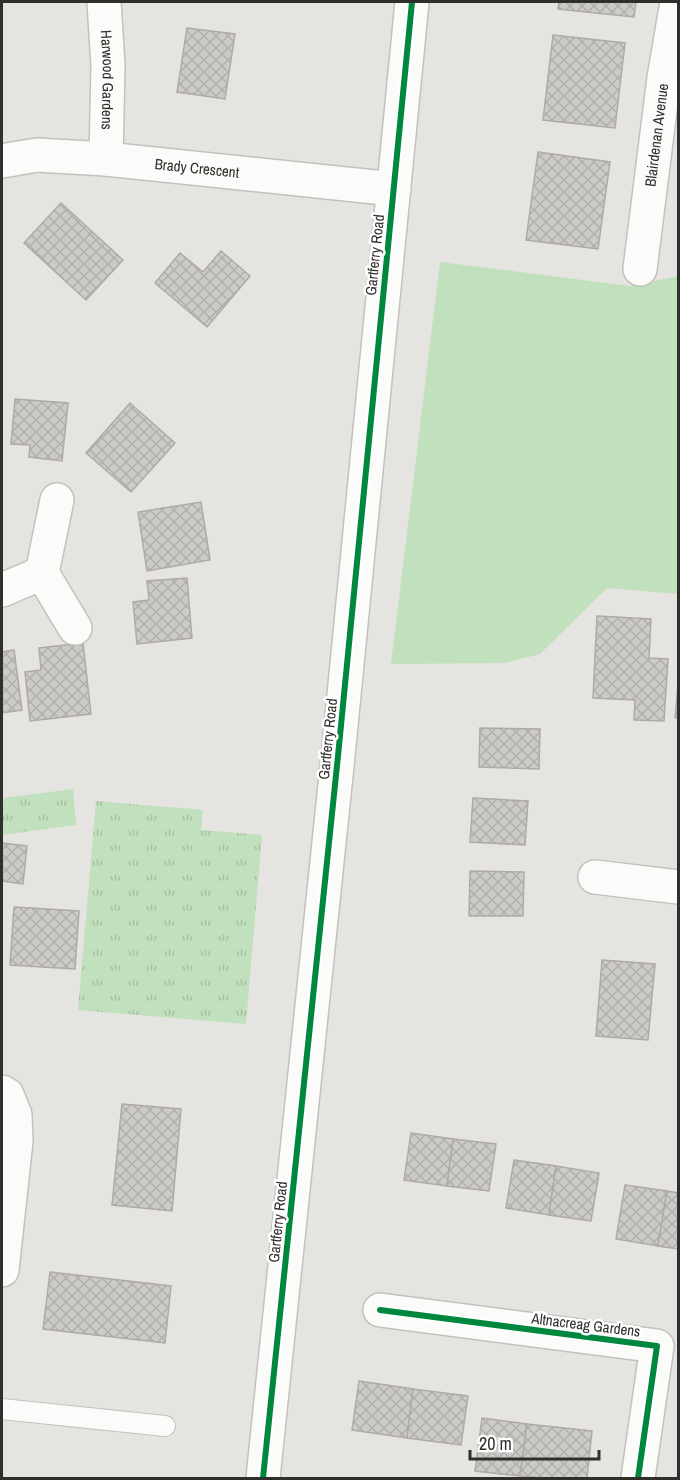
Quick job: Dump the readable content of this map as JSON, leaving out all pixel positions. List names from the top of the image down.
{
  "streets": {
    "street": [
      "Harwood Gardens",
      "Blairdenan Avenue",
      "Brady Crescent",
      "Gartferry Road",
      "Altnacreag Gardens"
    ]
  },
  "crossings": [
    ["Harwood Gardens", "Brady Crescent"],
    ["Brady Crescent", "Gartferry Road"]
  ],
  "scale_bar": "20 m"
}
